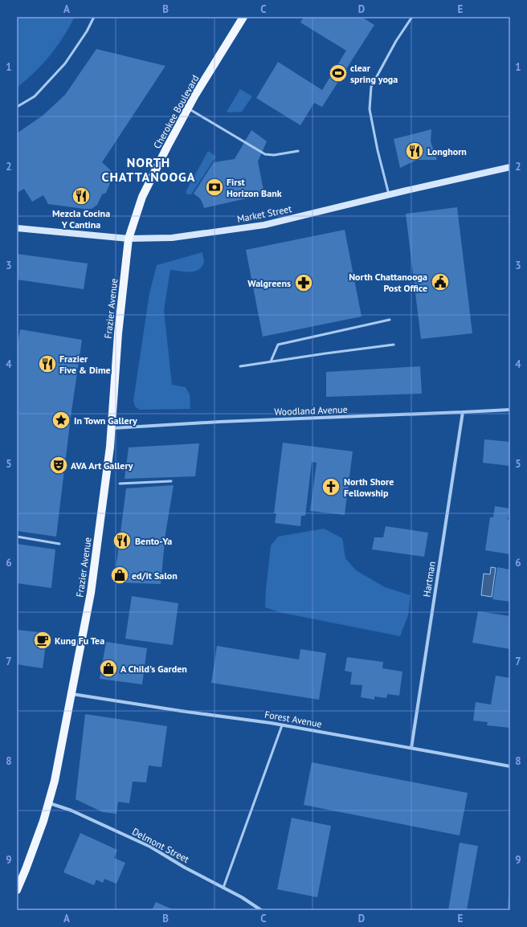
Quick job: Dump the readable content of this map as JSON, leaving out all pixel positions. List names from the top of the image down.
{
  "streets": {
    "main road": ["Cherokee Boulevard", "Frazier Avenue"],
    "street": [
      "Market Street",
      "Woodland Avenue",
      "Hartman",
      "Forest Avenue",
      "Delmont Street"
    ]
  },
  "crossings": [
    ["Cherokee Boulevard", "Market Street"],
    ["Cherokee Boulevard", "Frazier Avenue"],
    ["Market Street", "Frazier Avenue"],
    ["Frazier Avenue", "Woodland Avenue"],
    ["Frazier Avenue", "Forest Avenue"],
    ["Frazier Avenue", "Delmont Street"],
    ["Woodland Avenue", "Hartman"],
    ["Hartman", "Forest Avenue"]
  ],
  "districts": ["NORTH CHATTANOOGA"],
  "places": {
    "sports": ["clear spring yoga"],
    "restaurant": [
      "Longhorn",
      "Mezcla Cocina Y Cantina",
      "Frazier Five & Dime",
      "Bento-Ya"
    ],
    "bank": ["First Horizon Bank"],
    "public building": ["North Chattanooga Post Office"],
    "pharmacy": ["Walgreens"],
    "place": ["In Town Gallery"],
    "theatre": ["AVA Art Gallery"],
    "church": ["North Shore Fellowship"],
    "shop": ["ed/it Salon", "A Child's Garden"],
    "cafe": ["Kung Fu Tea"]
  },
  "grid": {
    "columns": [
      "A",
      "B",
      "C",
      "D",
      "E"
    ],
    "rows": [
      "1",
      "2",
      "3",
      "4",
      "5",
      "6",
      "7",
      "8",
      "9"
    ]
  }
}
